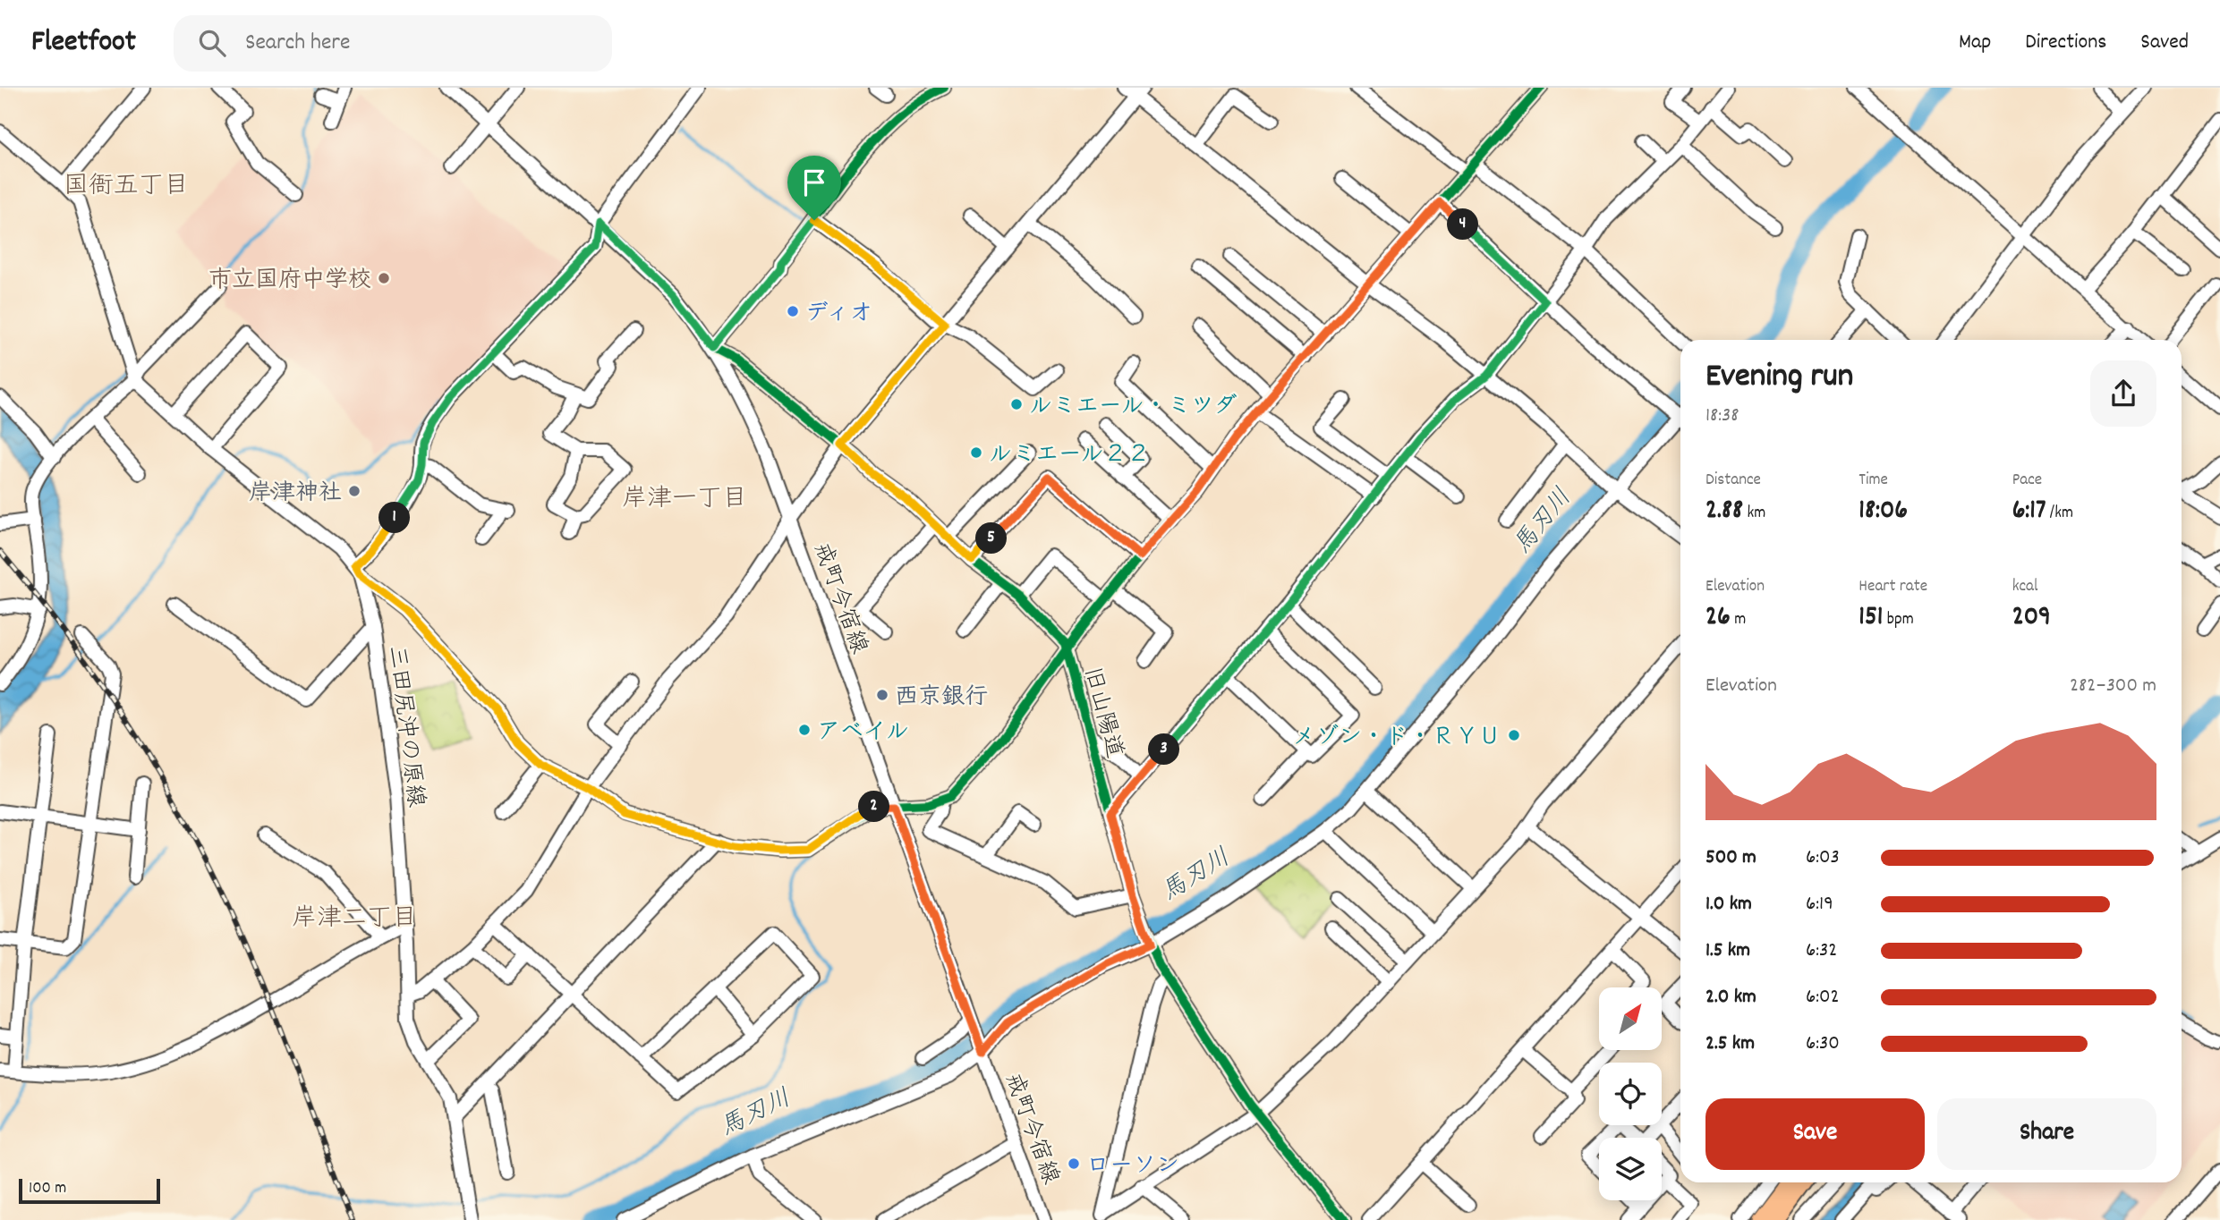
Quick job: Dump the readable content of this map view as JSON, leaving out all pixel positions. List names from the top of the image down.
{
  "streets": {
    "street": ["戒町今宿線", "旧山陽道", "三田尻沖の原線"]
  },
  "crossings": [
    ["戒町今宿線", "旧山陽道"]
  ],
  "districts": ["国衙五丁目", "岸津一丁目", "岸津二丁目"],
  "water": ["馬刃川"],
  "places": [
    "市立国府中学校",
    "ディオ",
    "ルミエール・ミツダ",
    "ルミエール２２",
    "岸津神社",
    "西京銀行",
    "アベイル",
    "メゾン・ド・ＲＹＵ",
    "ローソン"
  ],
  "scale_bar": "100 m",
  "north": "top right",
  "page": {
    "header": "Fleetfoot",
    "search": "Search here",
    "nav": ["Map", "Directions", "Saved"],
    "pins": [
      "4",
      "1",
      "5",
      "3",
      "2"
    ],
    "heading": ["Evening run", "18:38"],
    "stats": [
      ["Distance", "2.88 km"],
      ["Time", "18:06"],
      ["Pace", "6:17 /km"],
      ["Elevation", "26 m"],
      ["Heart rate", "151 bpm"],
      ["kcal", "209"]
    ],
    "chart": ["Elevation", "282–300 m"],
    "list": [
      {
        "name": "500 m",
        "note": "6:03"
      },
      {
        "name": "1.0 km",
        "note": "6:19"
      },
      {
        "name": "1.5 km",
        "note": "6:32"
      },
      {
        "name": "2.0 km",
        "note": "6:02"
      },
      {
        "name": "2.5 km",
        "note": "6:30"
      }
    ],
    "buttons": ["Save", "Share"],
    "scale": "100 m"
  }
}
